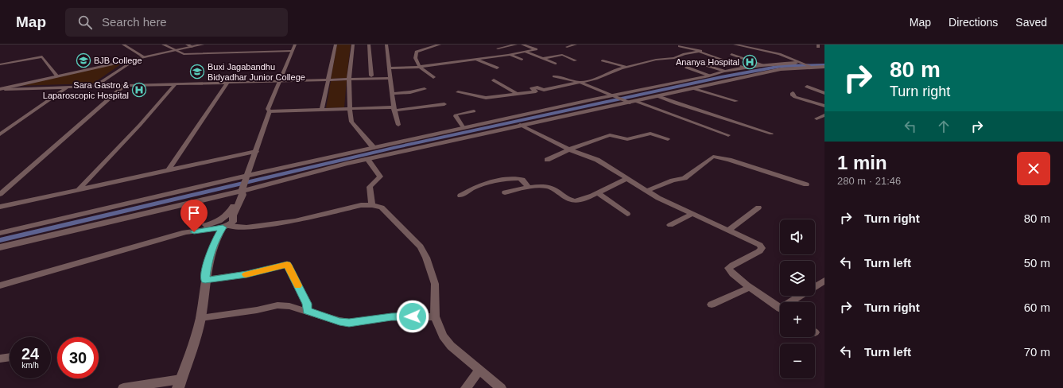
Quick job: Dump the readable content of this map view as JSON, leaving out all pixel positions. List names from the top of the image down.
{
  "places": {
    "school or university": ["BJB College", "Buxi Jagabandhu Bidyadhar Junior College"],
    "hospital": ["Ananya Hospital", "Sara Gastro & Laparoscopic Hospital"]
  },
  "page": {
    "header": "Map",
    "search": "Search here",
    "nav": ["Map", "Directions", "Saved"],
    "turn": ["80 m", "Turn right"],
    "heading": ["1 min", "280 m · 21:46"],
    "list": [
      {
        "name": "Turn right",
        "value": "80 m"
      },
      {
        "name": "Turn left",
        "value": "50 m"
      },
      {
        "name": "Turn right",
        "value": "60 m"
      },
      {
        "name": "Turn left",
        "value": "70 m"
      }
    ],
    "map_buttons": ["+", "−"],
    "speed": "24 km/h",
    "limit": "30"
  }
}
